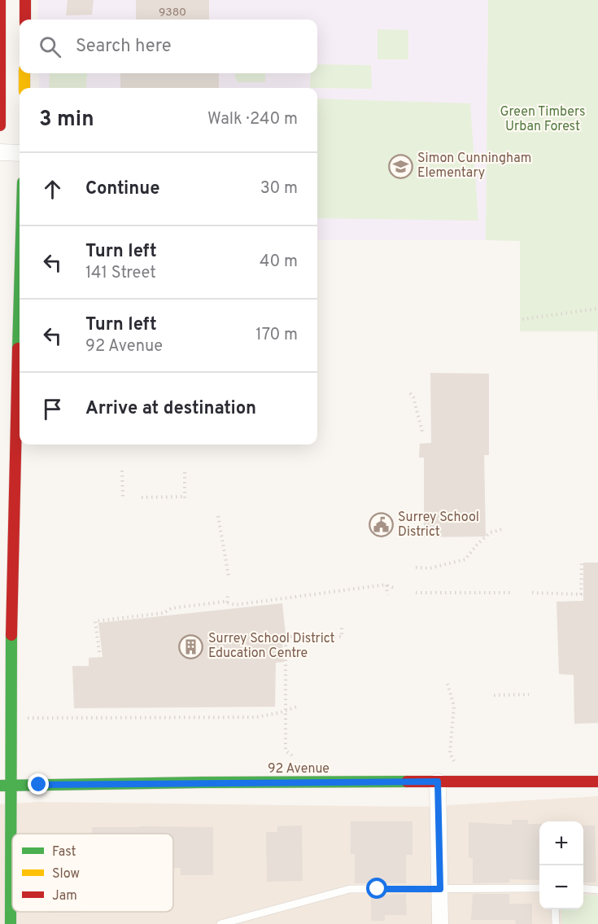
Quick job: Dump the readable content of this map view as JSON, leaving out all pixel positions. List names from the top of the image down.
{
  "streets": {
    "main road": ["92 Avenue"]
  },
  "parks": ["Green Timbers Urban Forest"],
  "places": {
    "school or university": ["Simon Cunningham Elementary"],
    "public building": ["Surrey School District"],
    "building": ["Surrey School District Education Centre"]
  },
  "house_numbers": ["9380"],
  "legend": ["Fast", "Slow", "Jam"],
  "page": {
    "search": "Search here",
    "heading": ["3 min", "Walk · 240 m"],
    "list": [
      ["Continue", "30 m"],
      ["Turn left", "141 Street", "40 m"],
      ["Turn left", "92 Avenue", "170 m"],
      "Arrive at destination"
    ],
    "map_buttons": ["+", "−"]
  }
}
